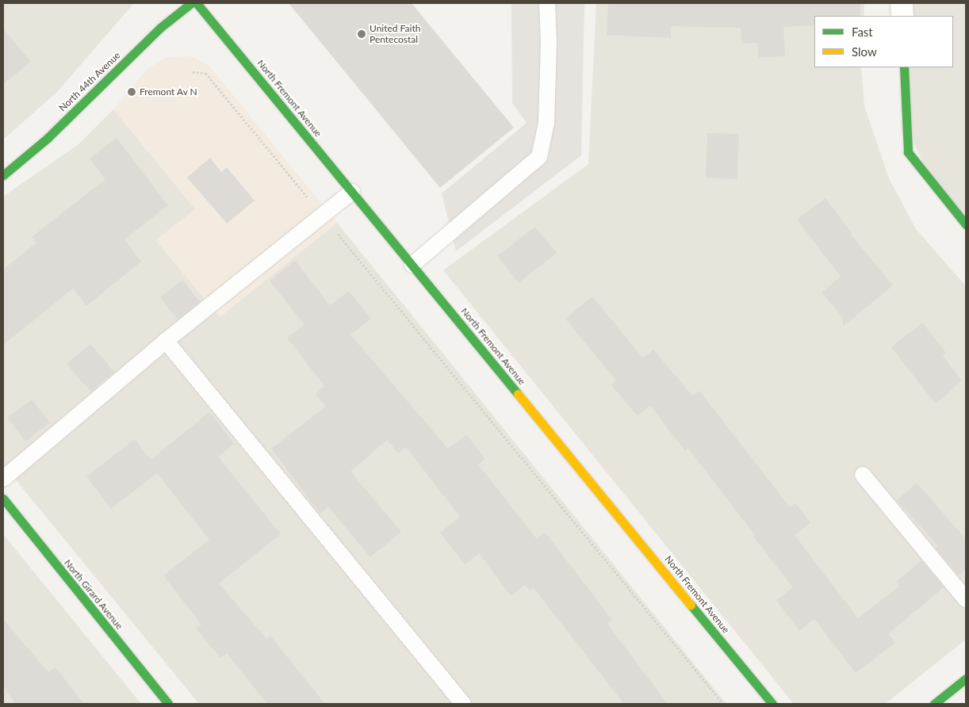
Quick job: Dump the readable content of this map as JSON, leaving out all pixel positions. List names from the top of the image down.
{
  "streets": {
    "street": ["North 44th Avenue", "North Fremont Avenue", "North Girard Avenue"]
  },
  "places": ["United Faith Pentecostal", "Fremont Av N"],
  "legend": ["Fast", "Slow"]
}
